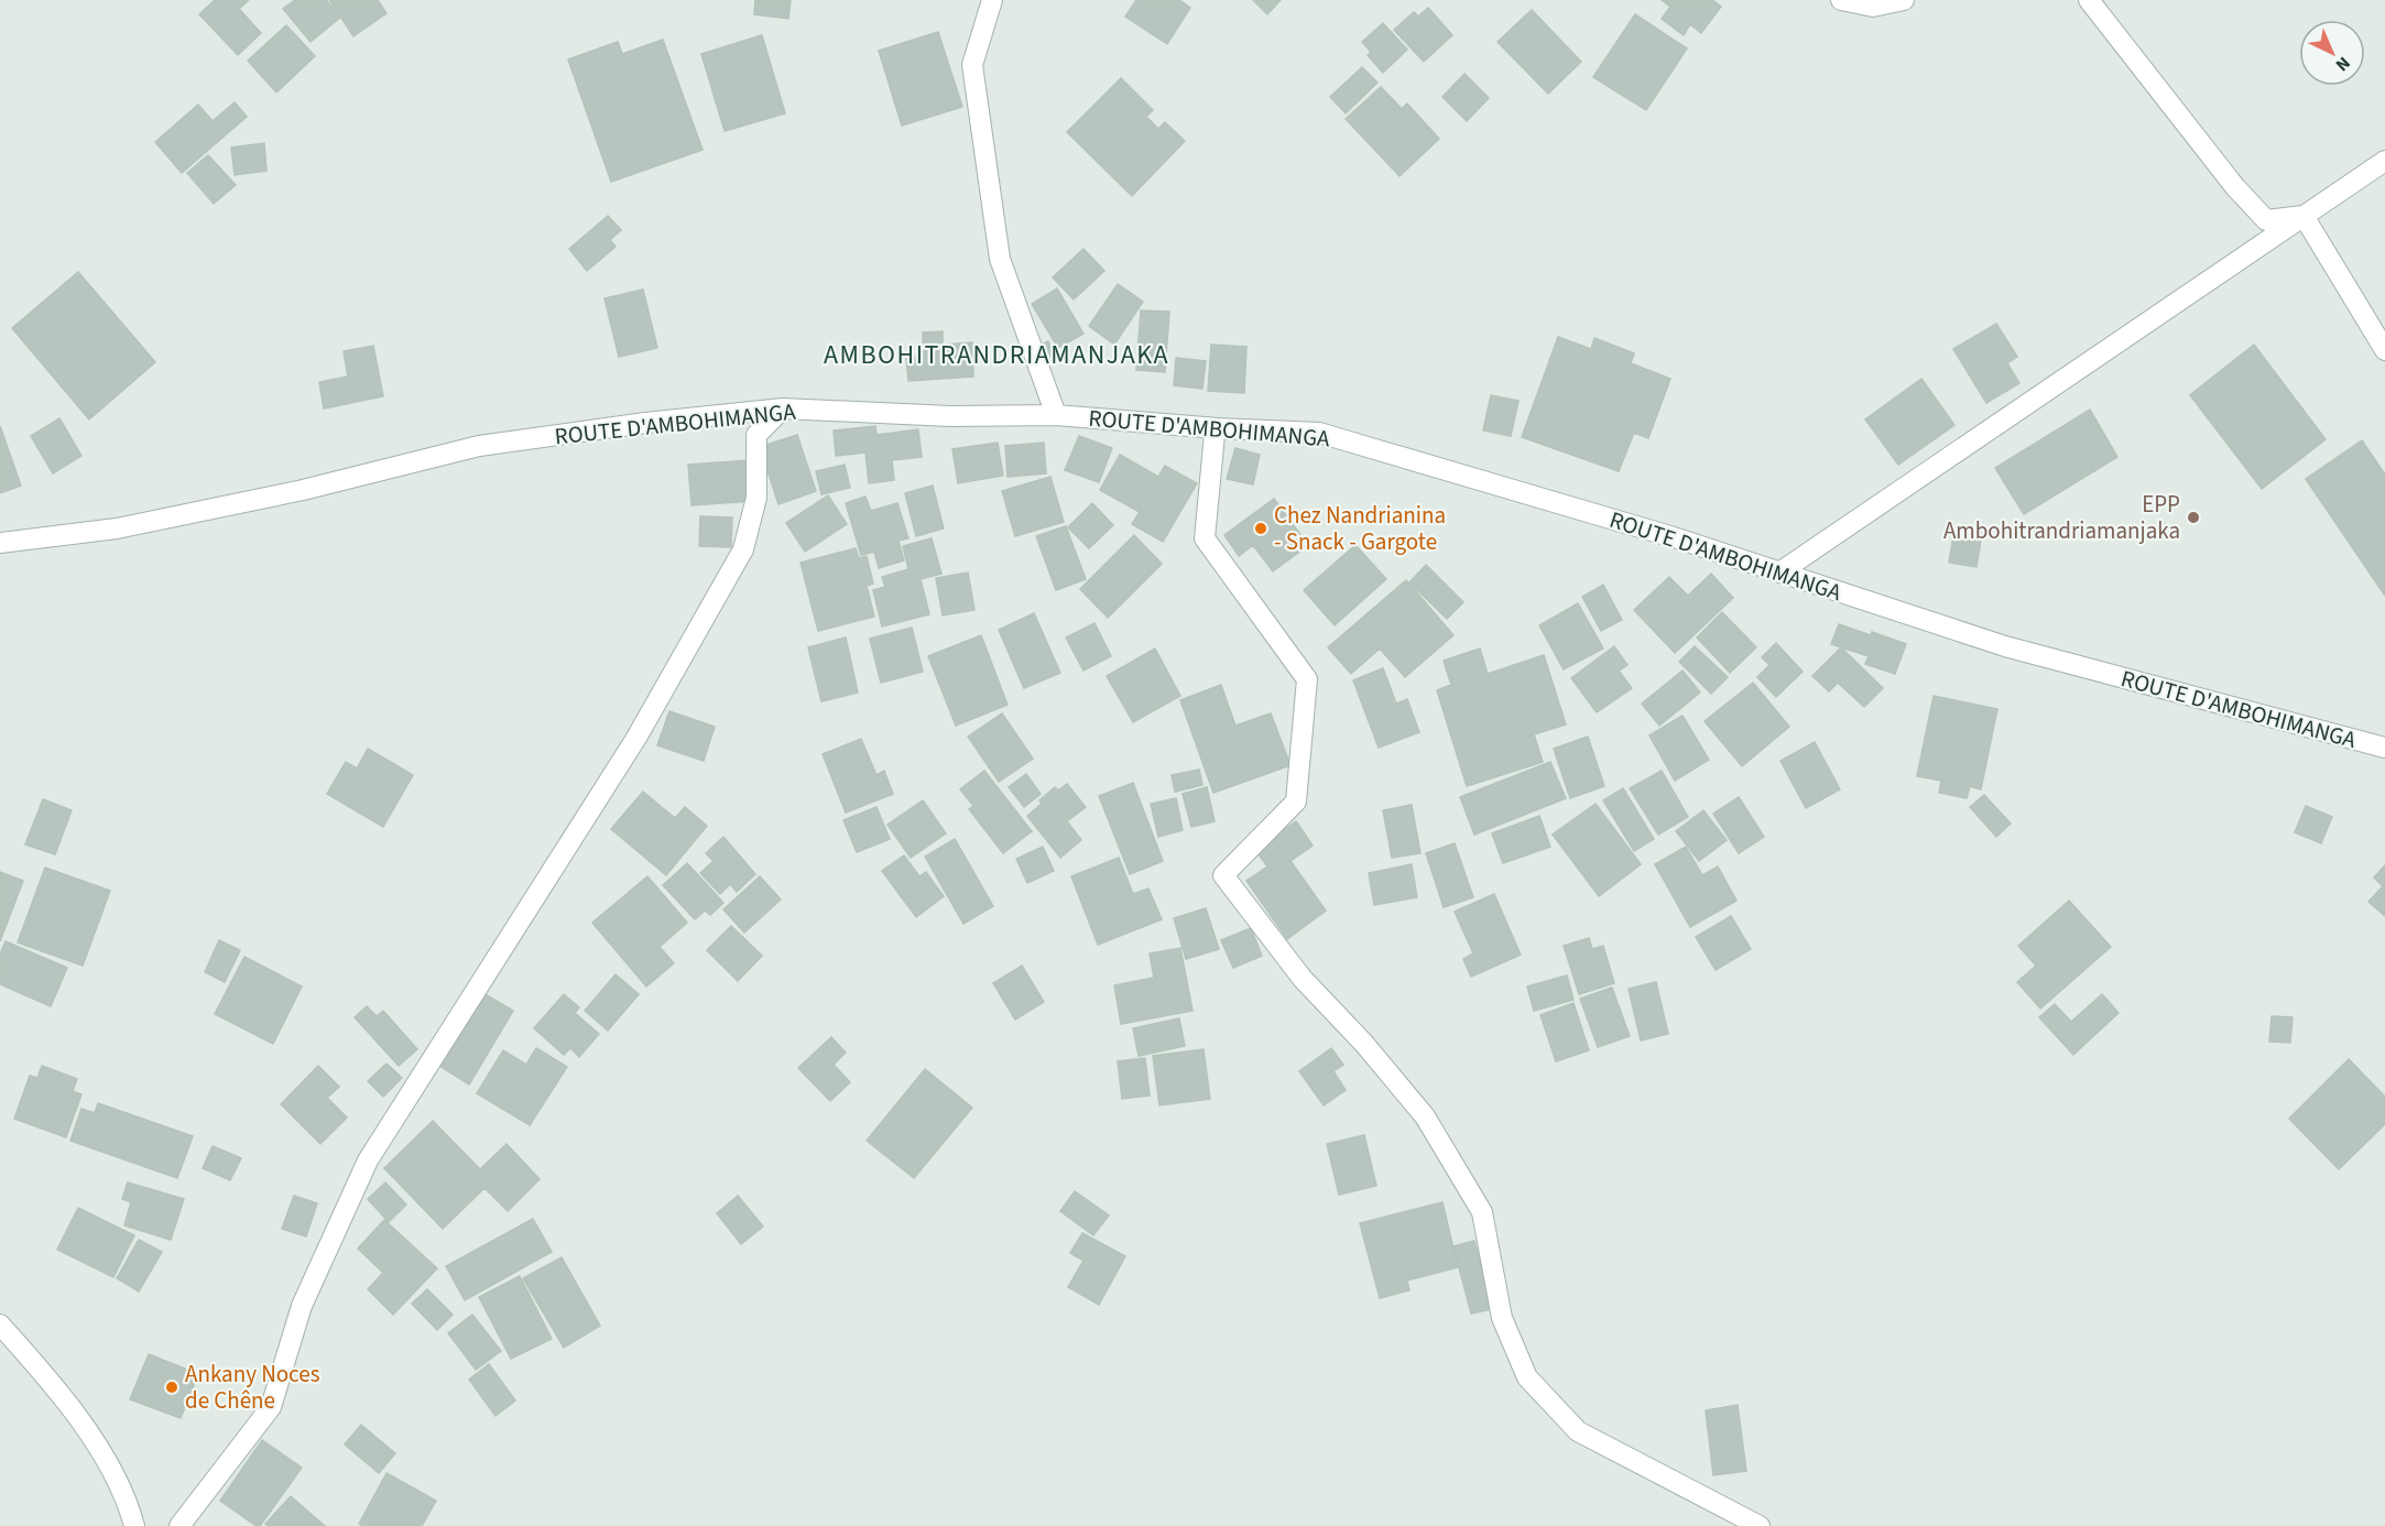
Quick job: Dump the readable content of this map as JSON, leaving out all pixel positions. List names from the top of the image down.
{
  "streets": {
    "street": ["ROUTE D'AMBOHIMANGA"]
  },
  "districts": ["AMBOHITRANDRIAMANJAKA"],
  "places": ["EPP Ambohitrandriamanjaka", "Chez Nandrianina - Snack - Gargote", "Ankany Noces de Chêne"],
  "north": "bottom right"
}
